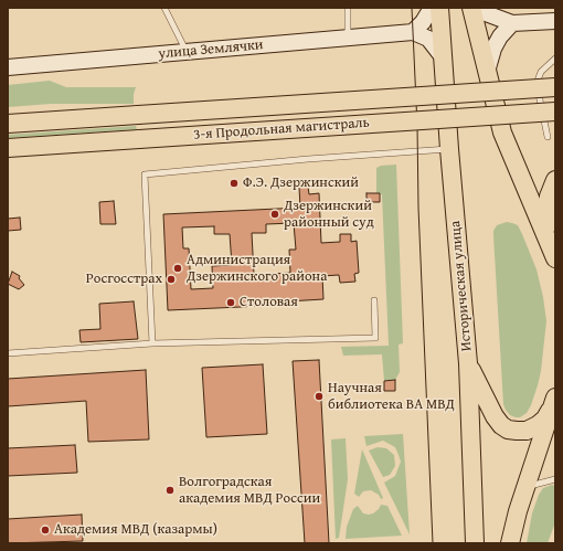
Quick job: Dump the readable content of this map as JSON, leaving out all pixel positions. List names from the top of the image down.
{
  "streets": {
    "highway": ["3-я Продольная магистраль", "Историческая улица"],
    "main road": ["улица Землячки"]
  },
  "places": [
    "Ф.Э. Дзержинский",
    "Дзержинский районный суд",
    "Администрация Дзержинского района",
    "Росгосстрах",
    "Столовая",
    "Научная библиотека ВА МВД",
    "Волгоградская академия МВД России",
    "Академия МВД (казармы)"
  ]
}
